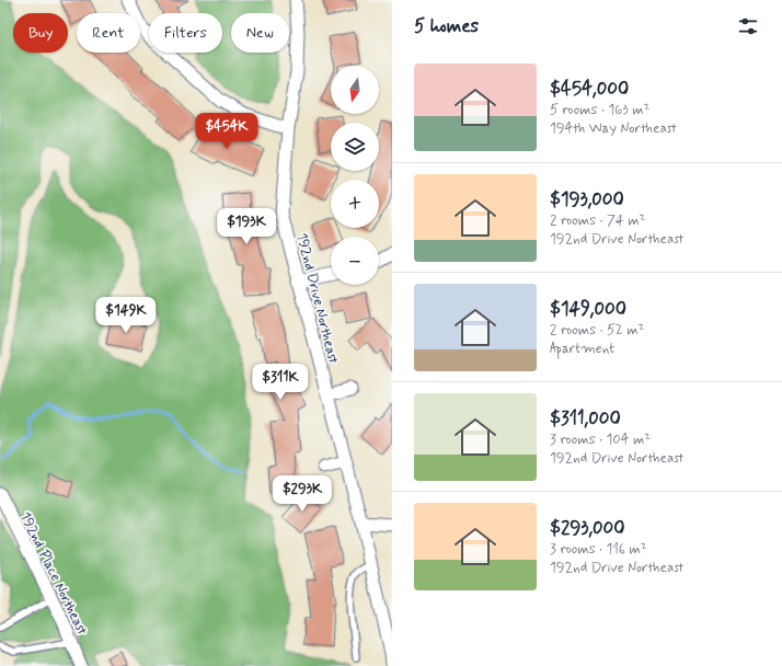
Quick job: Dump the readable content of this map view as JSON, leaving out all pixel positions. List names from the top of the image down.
{
  "streets": {
    "street": ["192nd Drive Northeast", "192nd Place Northeast"]
  },
  "north": "bottom",
  "page": {
    "heading": "5 homes",
    "chip": [
      "Buy",
      "Rent",
      "Filters",
      "New"
    ],
    "list": [
      {
        "name": "$454,000",
        "note": "5 rooms · 163 m² · 194th Way Northeast"
      },
      {
        "name": "$193,000",
        "note": "2 rooms · 74 m² · 192nd Drive Northeast"
      },
      {
        "name": "$149,000",
        "note": "2 rooms · 52 m² · Apartment"
      },
      {
        "name": "$311,000",
        "note": "3 rooms · 104 m² · 192nd Drive Northeast"
      },
      {
        "name": "$293,000",
        "note": "3 rooms · 116 m² · 192nd Drive Northeast"
      }
    ],
    "map_buttons": ["+", "−"],
    "price": [
      "$454K",
      "$193K",
      "$149K",
      "$311K",
      "$293K"
    ]
  }
}
